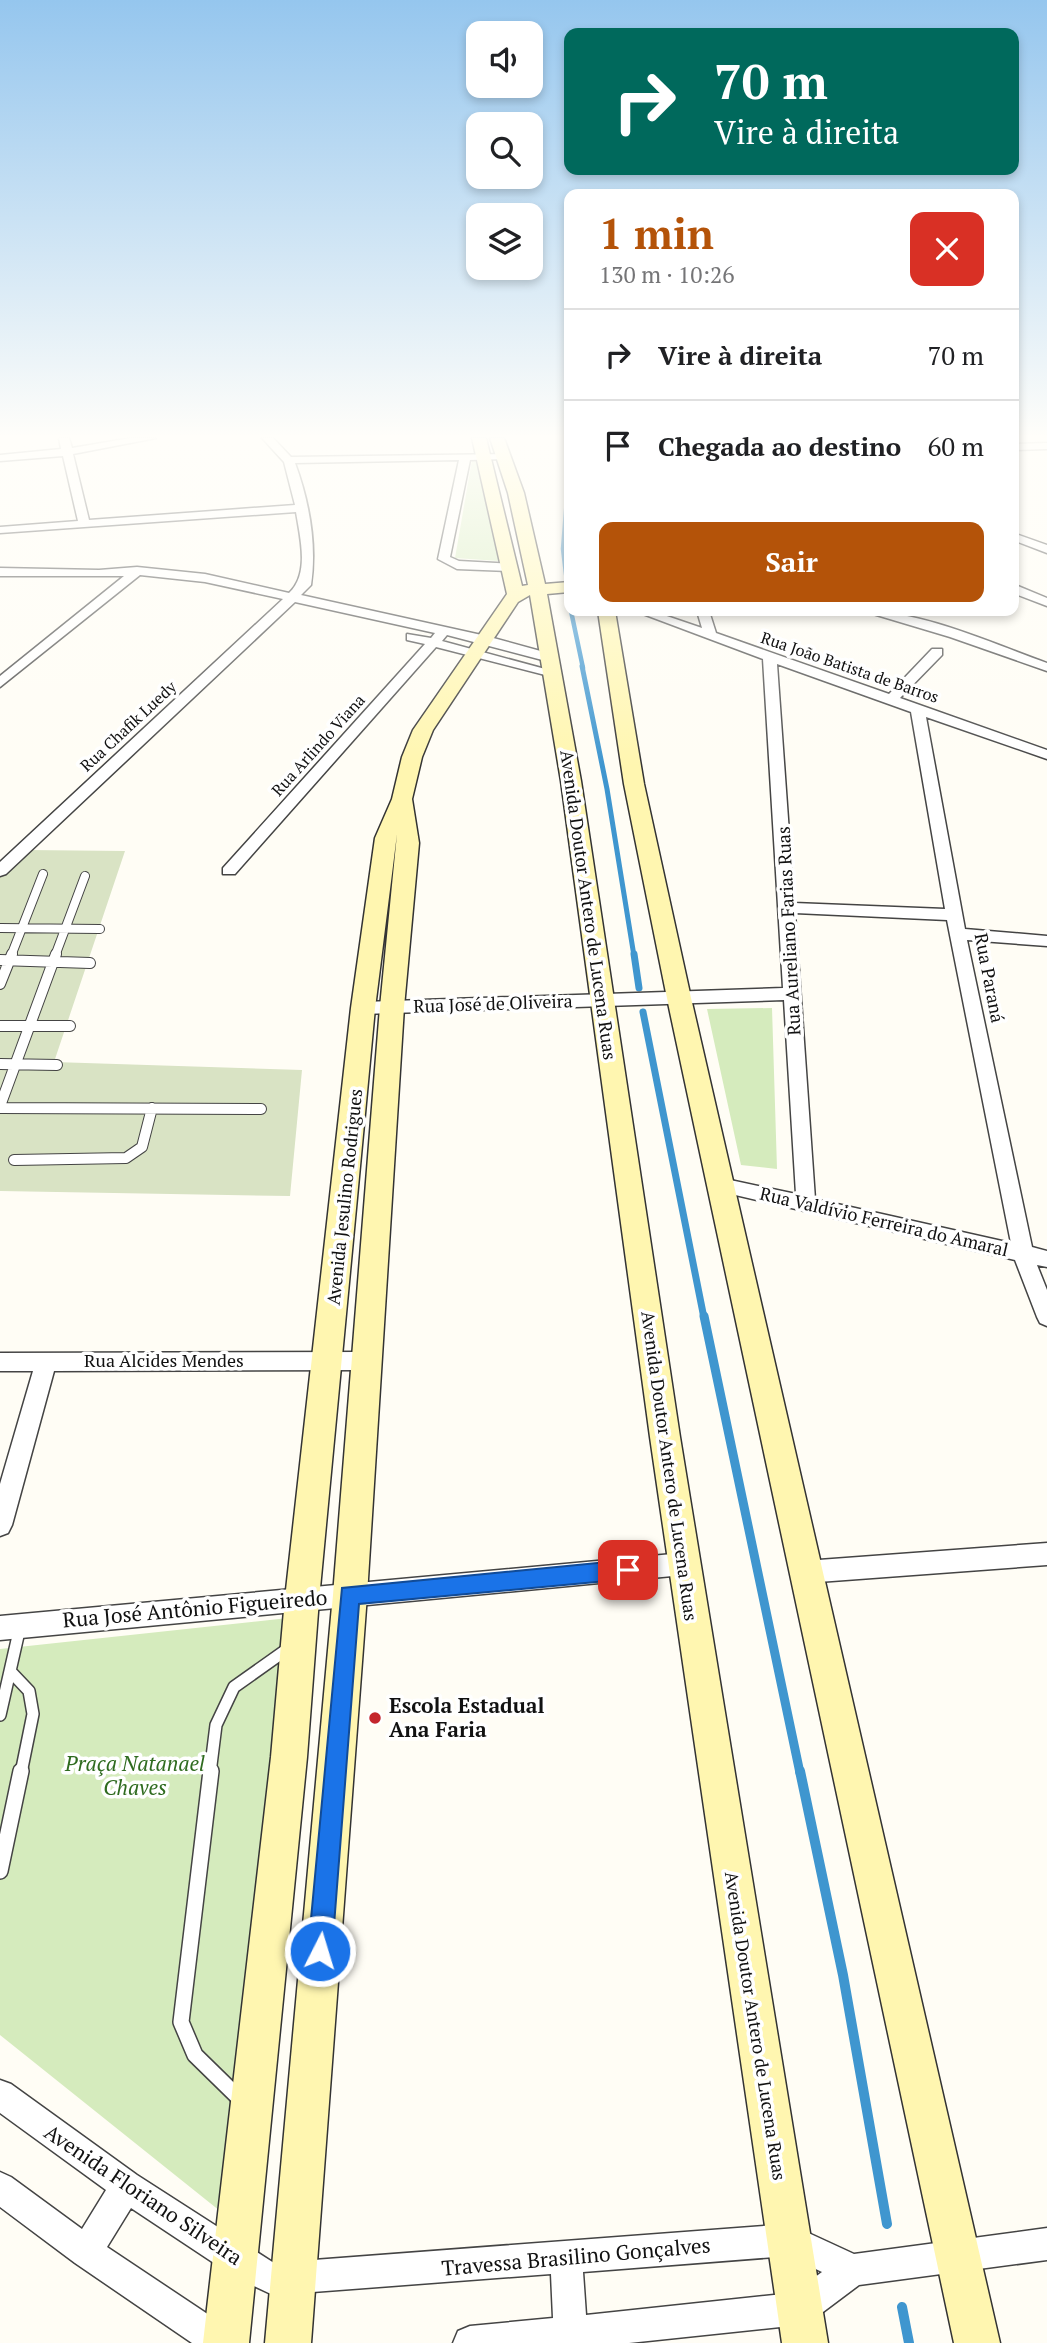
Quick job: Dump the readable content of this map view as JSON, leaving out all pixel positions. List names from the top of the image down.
{
  "streets": {
    "street": [
      "Rua João Batista de Barros",
      "Rua Chafik Luedy",
      "Rua Arlindo Viana",
      "Avenida Doutor Antero de Lucena Ruas",
      "Rua Aureliano Farias Ruas",
      "Rua Paraná",
      "Rua José de Oliveira",
      "Avenida Jesulino Rodrigues",
      "Rua Valdívio Ferreira do Amaral",
      "Rua Alcides Mendes",
      "Rua José Antônio Figueiredo",
      "Avenida Floriano Silveira",
      "Travessa Brasilino Gonçalves"
    ]
  },
  "crossings": [
    ["Rua João Batista de Barros", "Rua Aureliano Farias Ruas"],
    ["Rua João Batista de Barros", "Rua Paraná"],
    ["Avenida Doutor Antero de Lucena Ruas", "Rua José de Oliveira"],
    ["Avenida Doutor Antero de Lucena Ruas", "Avenida Jesulino Rodrigues"],
    ["Avenida Doutor Antero de Lucena Ruas", "Rua José Antônio Figueiredo"],
    ["Avenida Doutor Antero de Lucena Ruas", "Travessa Brasilino Gonçalves"],
    ["Rua Aureliano Farias Ruas", "Rua José de Oliveira"],
    ["Rua Aureliano Farias Ruas", "Rua Valdívio Ferreira do Amaral"],
    ["Rua Paraná", "Rua Valdívio Ferreira do Amaral"],
    ["Rua José de Oliveira", "Avenida Jesulino Rodrigues"],
    ["Avenida Jesulino Rodrigues", "Rua Alcides Mendes"],
    ["Avenida Jesulino Rodrigues", "Rua José Antônio Figueiredo"],
    ["Avenida Floriano Silveira", "Travessa Brasilino Gonçalves"]
  ],
  "parks": ["Praça Natanael Chaves"],
  "places": ["Escola Estadual Ana Faria"],
  "page": {
    "turn": ["70 m", "Vire à direita"],
    "heading": ["1 min", "130 m · 10:26"],
    "list": [
      {
        "name": "Vire à direita",
        "value": "70 m"
      },
      {
        "name": "Chegada ao destino",
        "value": "60 m"
      }
    ],
    "buttons": "Sair"
  }
}
